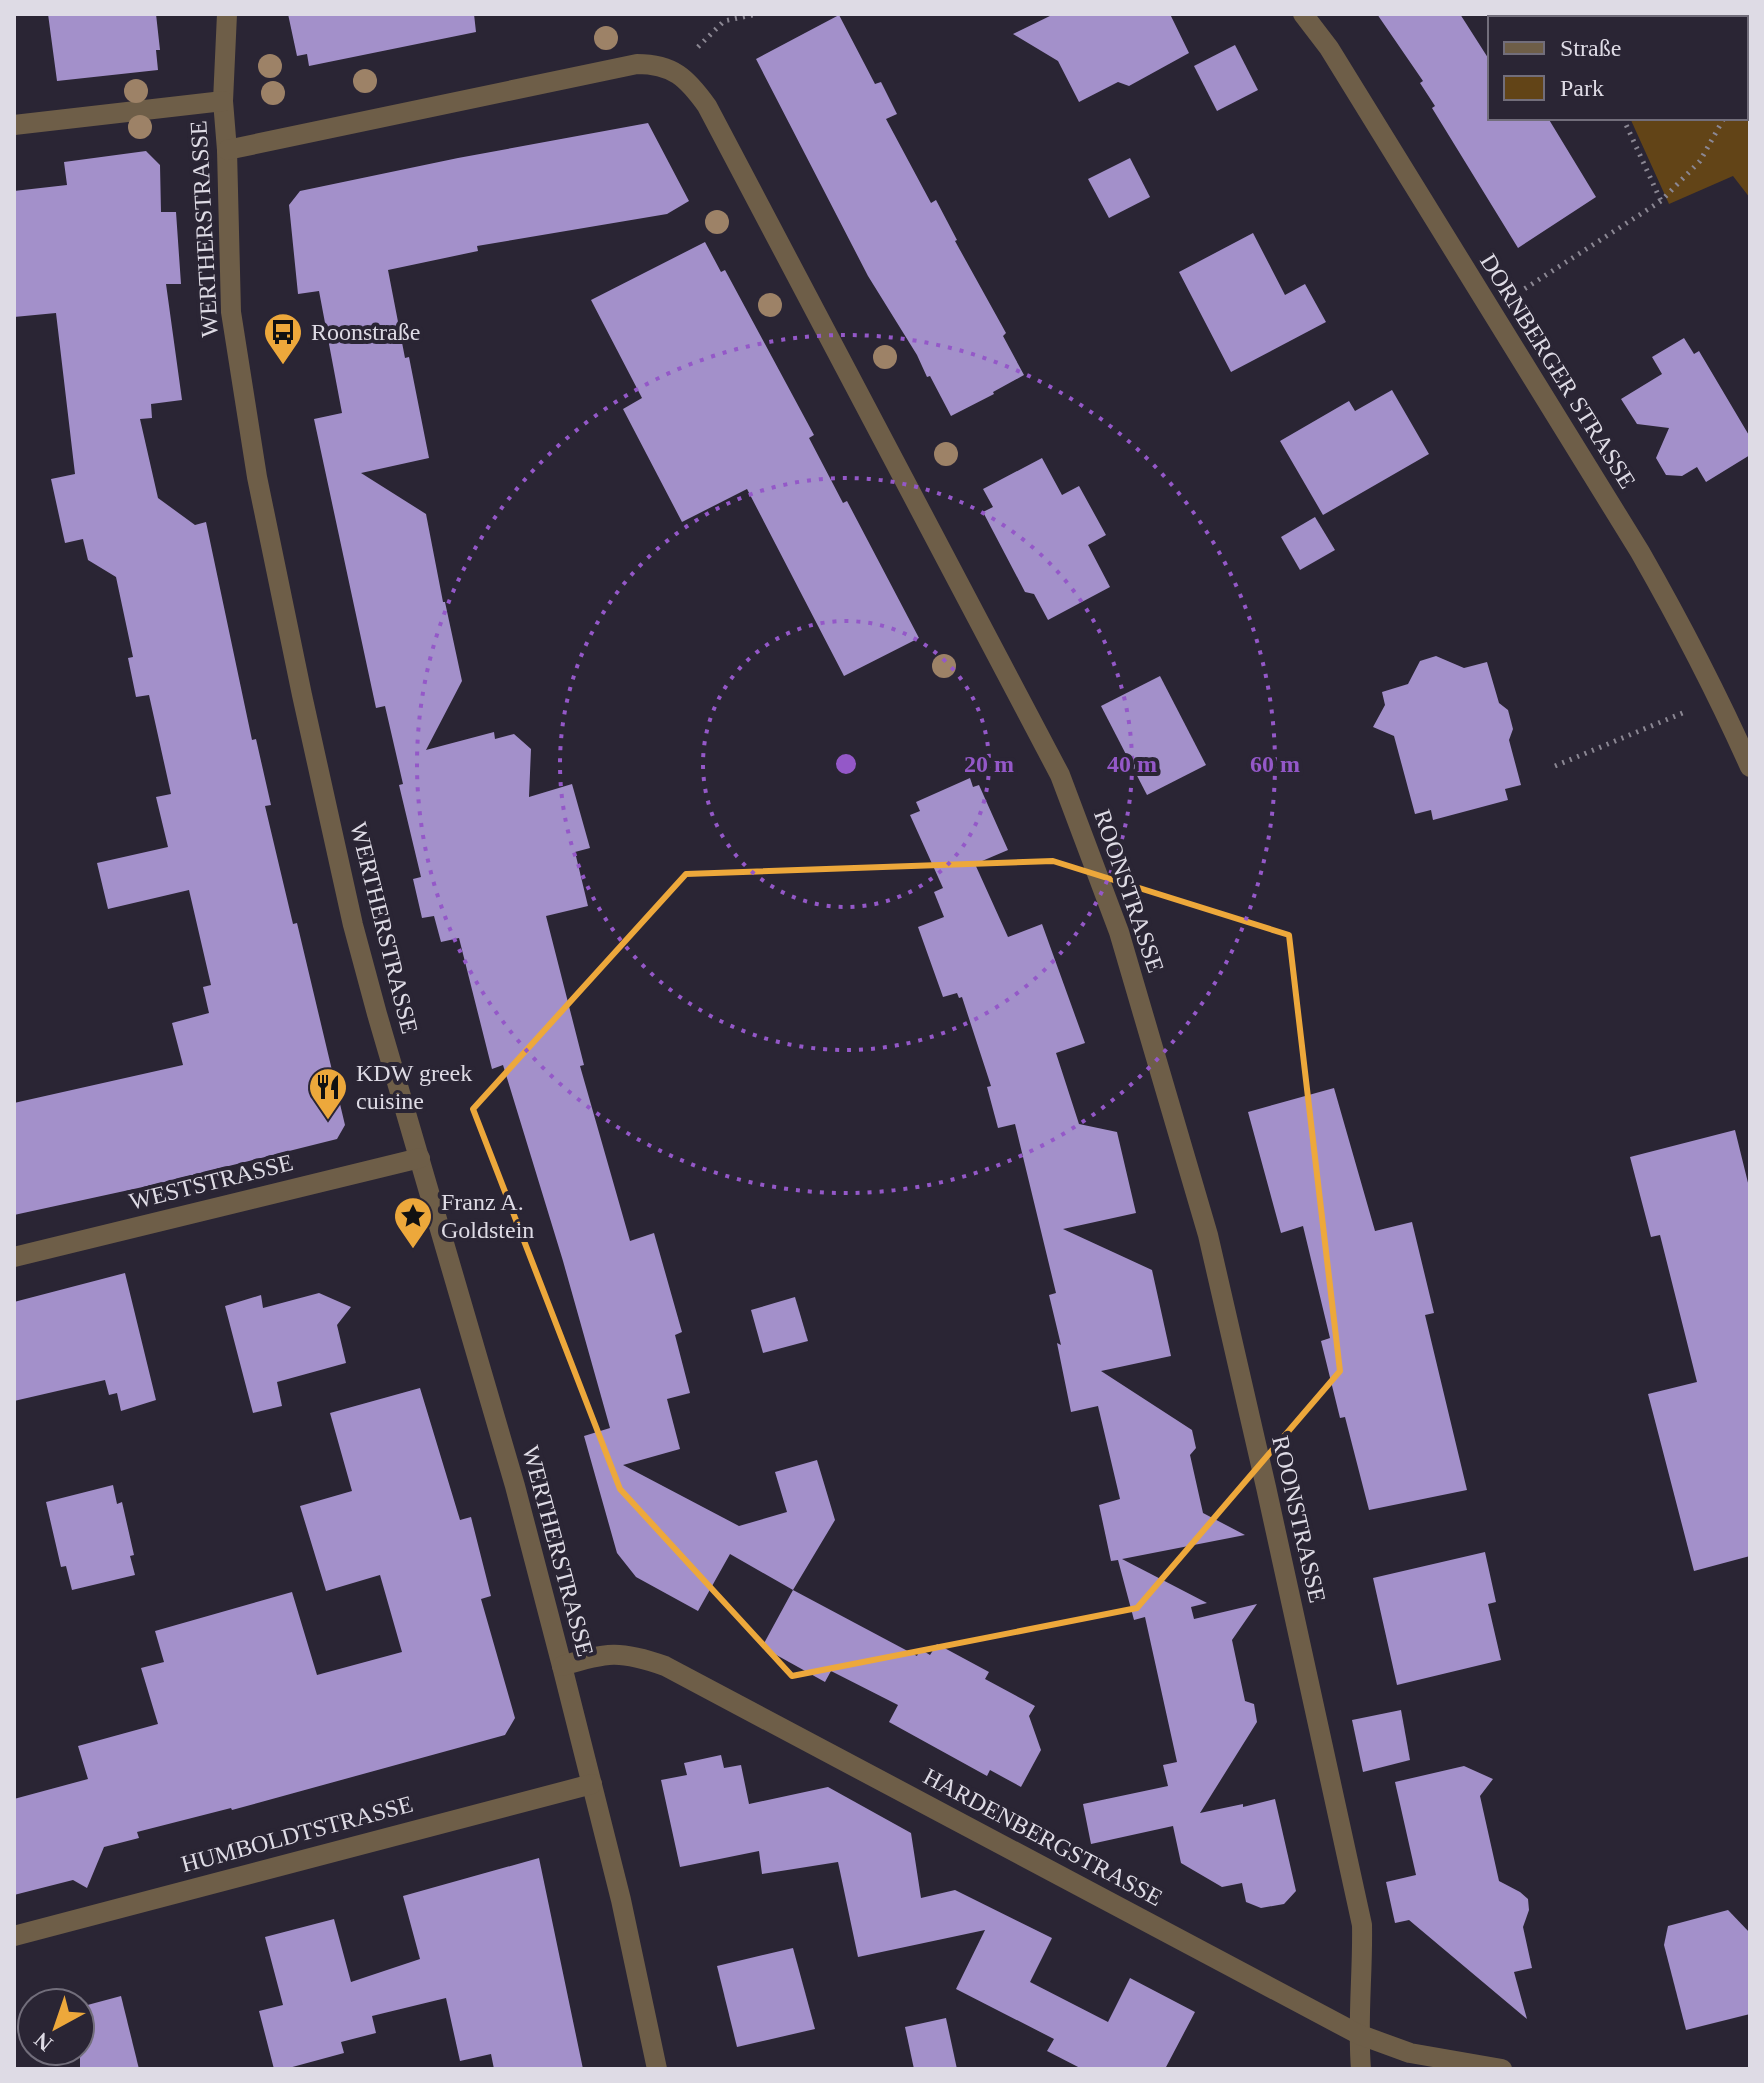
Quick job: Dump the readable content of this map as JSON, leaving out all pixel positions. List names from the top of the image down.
{
  "streets": {
    "street": [
      "WERTHERSTRASSE",
      "DORNBERGER STRASSE",
      "ROONSTRASSE",
      "WESTSTRASSE",
      "HUMBOLDTSTRASSE",
      "HARDENBERGSTRASSE"
    ]
  },
  "crossings": [
    ["WERTHERSTRASSE", "WESTSTRASSE"],
    ["WERTHERSTRASSE", "HUMBOLDTSTRASSE"],
    ["WERTHERSTRASSE", "HARDENBERGSTRASSE"],
    ["ROONSTRASSE", "HARDENBERGSTRASSE"]
  ],
  "places": {
    "bus stop": ["Roonstraße"],
    "restaurant": ["KDW greek cuisine"],
    "place": ["Franz A. Goldstein"]
  },
  "legend": ["Straße", "Park"],
  "north": "bottom left",
  "rings": ["20 m", "40 m", "60 m"]
}
